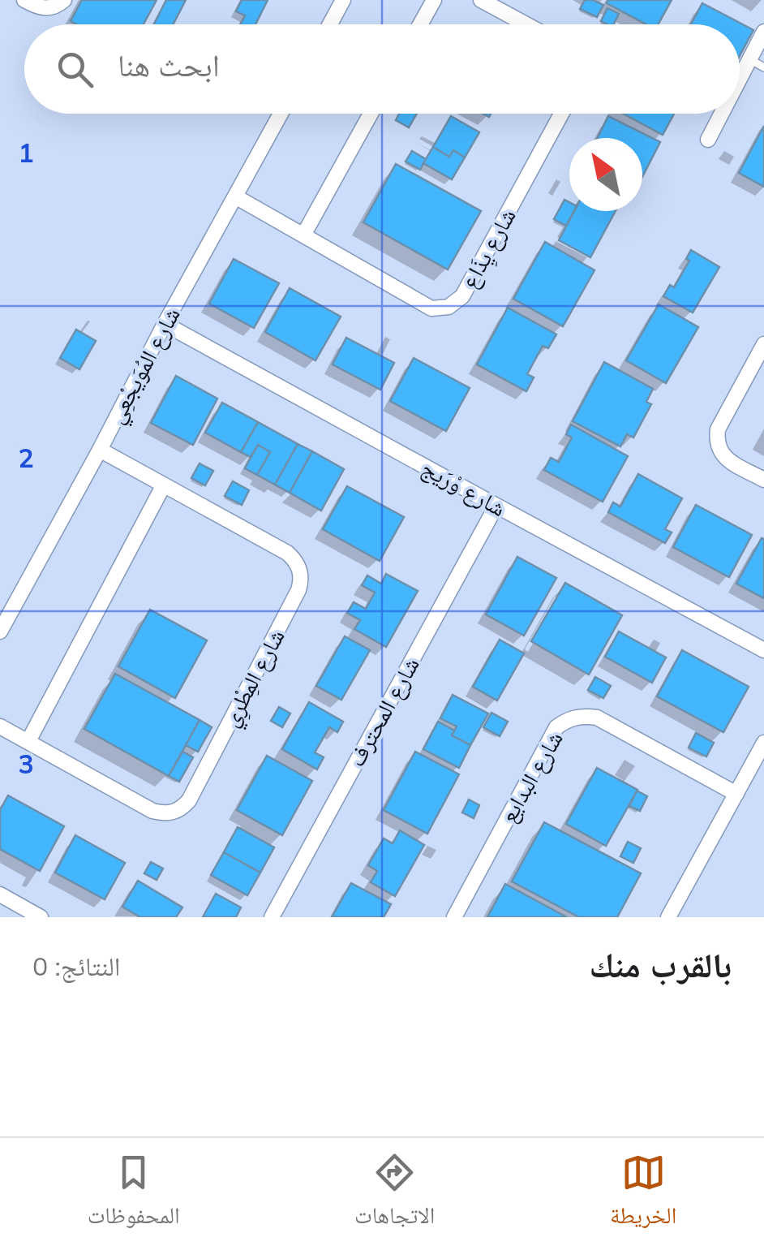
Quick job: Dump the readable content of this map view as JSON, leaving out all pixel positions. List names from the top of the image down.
{
  "streets": {
    "street": [
      "شارع يِذَاع",
      "شارع المُوَيجْعِي",
      "شارع وْرَيج",
      "شارع المِطْرِي",
      "شارع المحترف",
      "شارع البدايع"
    ]
  },
  "crossings": [
    ["شارع يِذَاع", "شارع المُوَيجْعِي"],
    ["شارع المُوَيجْعِي", "شارع وْرَيج"],
    ["شارع المُوَيجْعِي", "شارع المِطْرِي"],
    ["شارع وْرَيج", "شارع المحترف"]
  ],
  "north": "top left",
  "page": {
    "search": "ابحث هنا",
    "heading": ["بالقرب منك", "النتائج: 0"],
    "nav": ["الخريطة", "الاتجاهات", "المحفوظات"]
  },
  "grid": {
    "rows": ["1", "2", "3"]
  }
}
